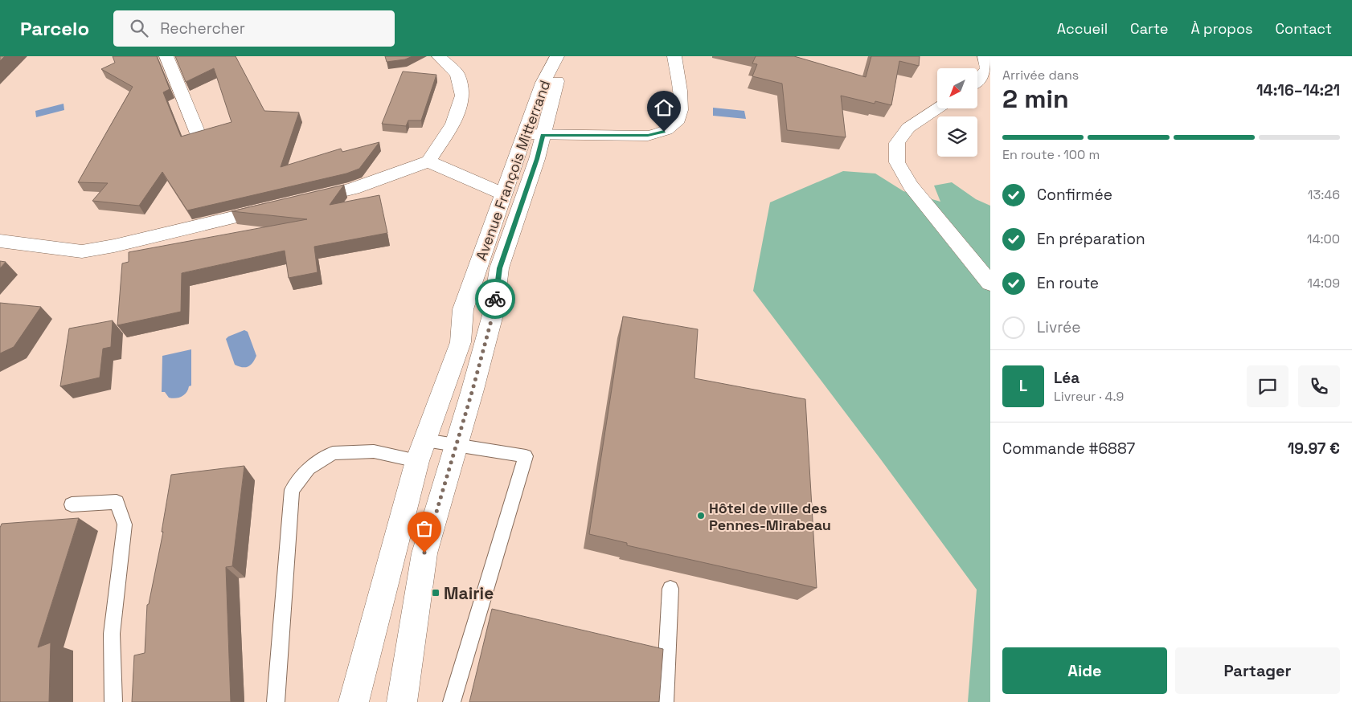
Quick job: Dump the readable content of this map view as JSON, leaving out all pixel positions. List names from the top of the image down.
{
  "streets": {
    "street": ["Avenue François Mitterrand"]
  },
  "places": {
    "other": ["Hôtel de ville des Pennes-Mirabeau"],
    "transit": ["Mairie"]
  },
  "north": "bottom left",
  "page": {
    "header": "Parcelo",
    "search": "Rechercher",
    "nav": [
      "Accueil",
      "Carte",
      "À propos",
      "Contact"
    ],
    "heading": ["2 min", "Arrivée dans", "14:16–14:21"],
    "panel": [
      "Léa",
      "Livreur · 4.9",
      "Commande #6887",
      "19.97 €"
    ],
    "bar": "En route · 100 m",
    "list": [
      ["Confirmée", "13:46"],
      ["En préparation", "14:00"],
      ["En route", "14:09"],
      "Livrée"
    ],
    "round": "L",
    "buttons": ["Aide", "Partager"]
  }
}
